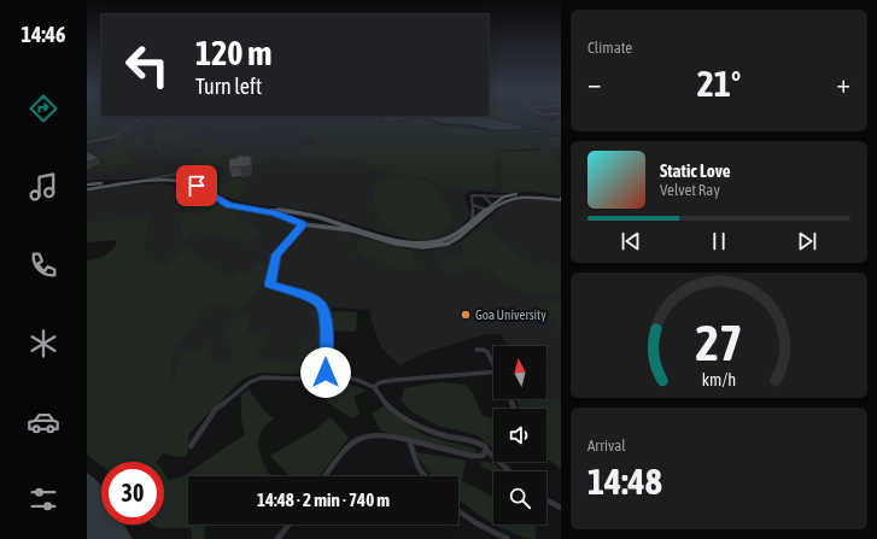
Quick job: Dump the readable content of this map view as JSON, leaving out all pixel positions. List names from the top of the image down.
{
  "places": ["Goa University"],
  "north": "top",
  "page": {
    "tabs": "14:46",
    "tile": [
      "Climate",
      ["Arrival", "14:48"]
    ],
    "turn": ["120 m", "Turn left"],
    "heat": ["−", "21°", "+"],
    "song": ["Static Love", "Velvet Ray"],
    "limit": "30",
    "trip": "14:48 · 2 min · 740 m",
    "gauge": ["27", "km/h"]
  }
}
